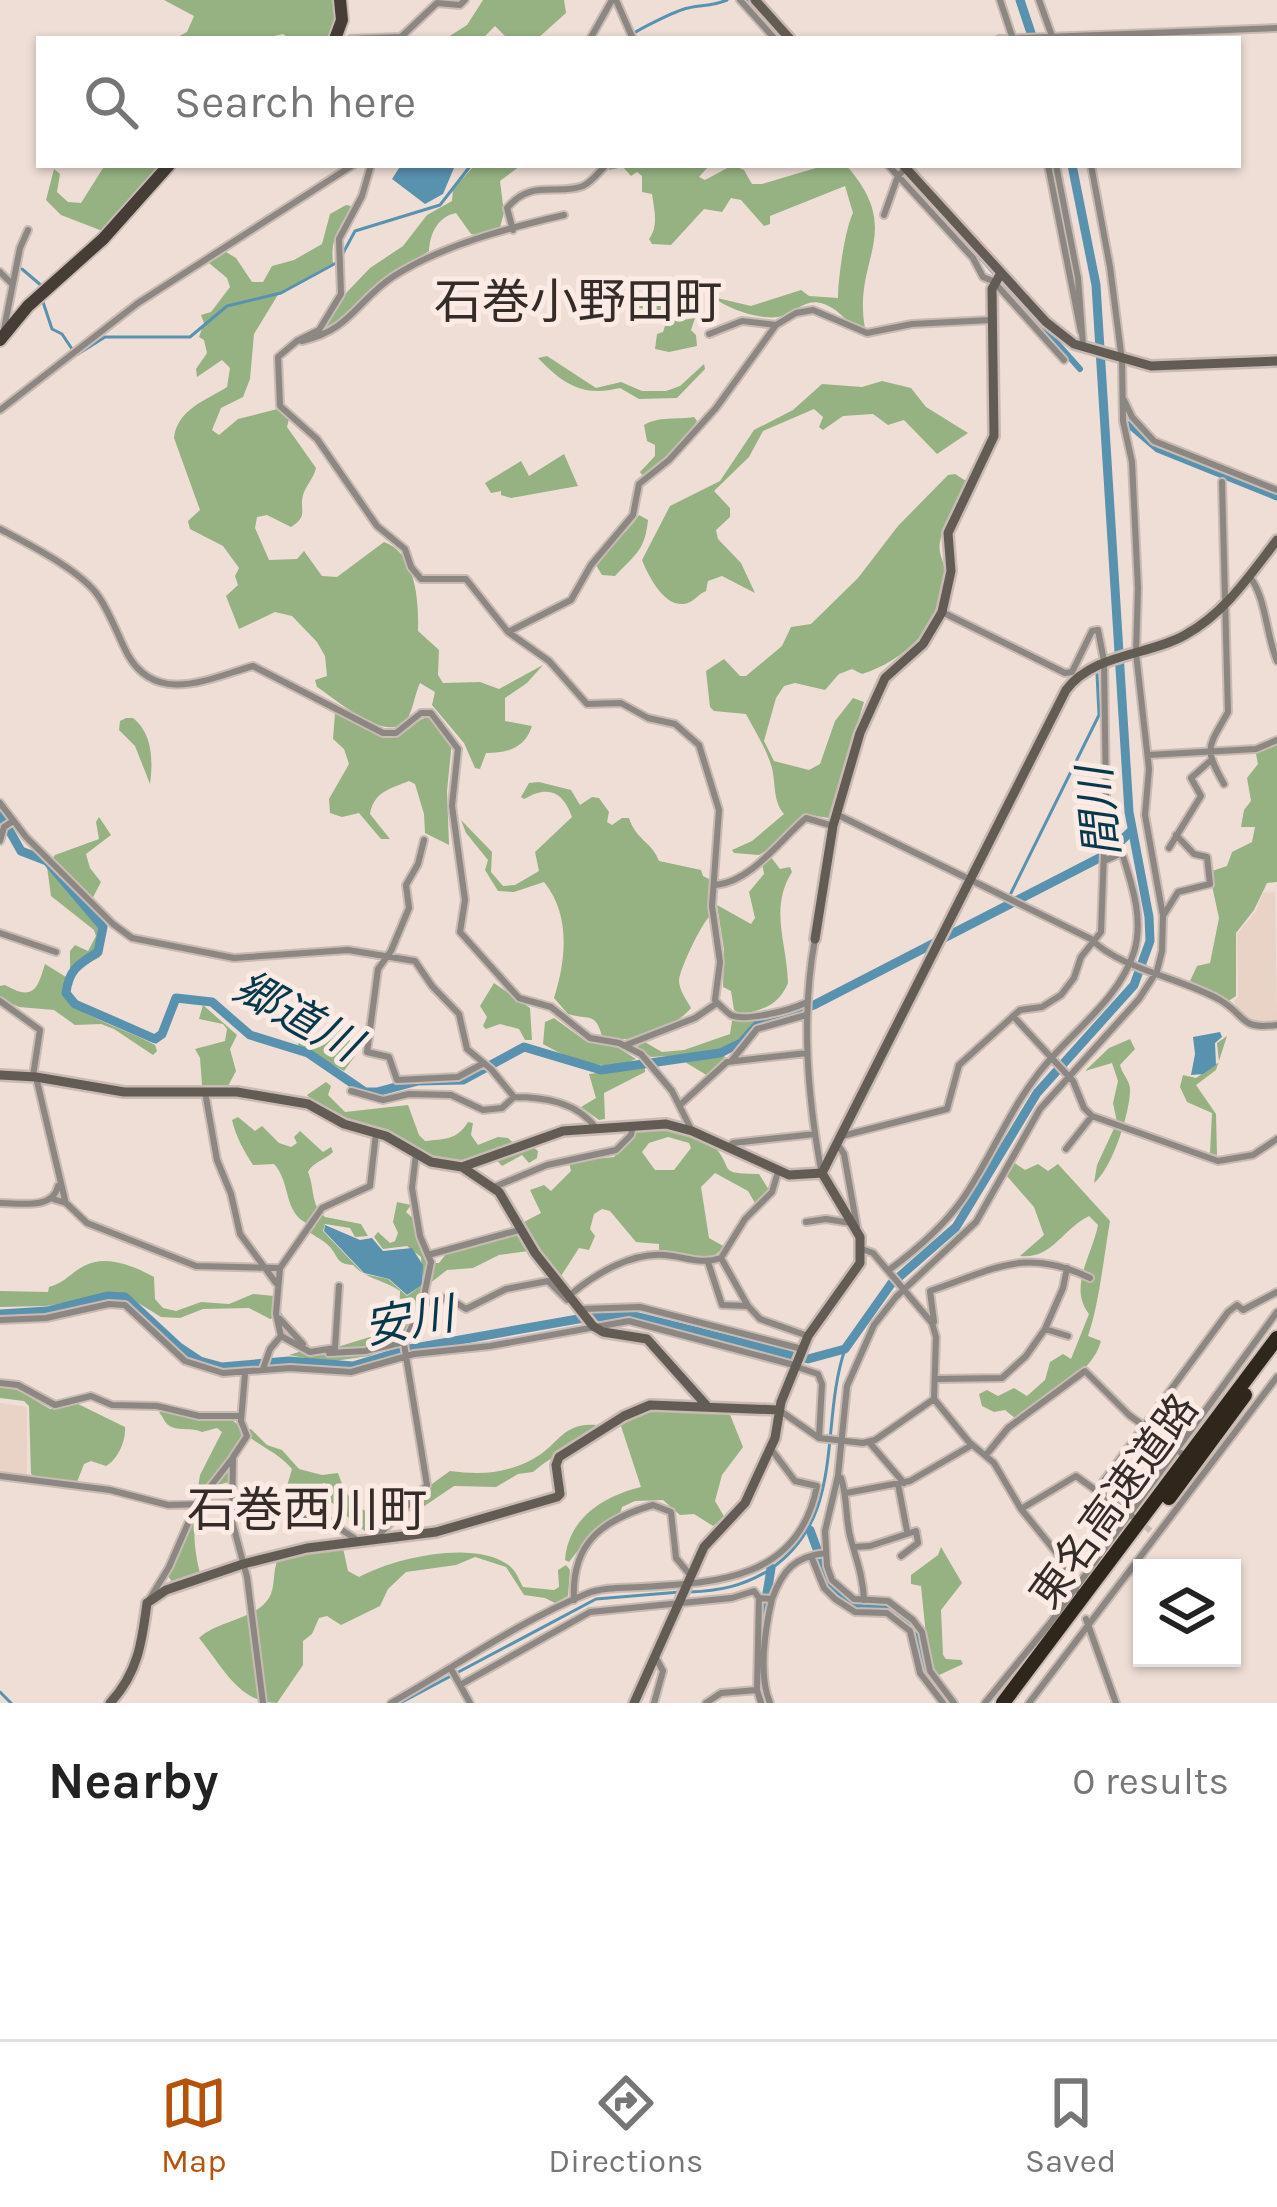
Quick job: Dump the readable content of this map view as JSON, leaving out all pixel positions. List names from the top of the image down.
{
  "streets": {
    "highway": ["東名高速道路"]
  },
  "districts": ["石巻小野田町", "石巻西川町"],
  "water": ["間川", "郷道川", "安川"],
  "page": {
    "search": "Search here",
    "heading": ["Nearby", "0 results"],
    "nav": ["Map", "Directions", "Saved"]
  }
}
